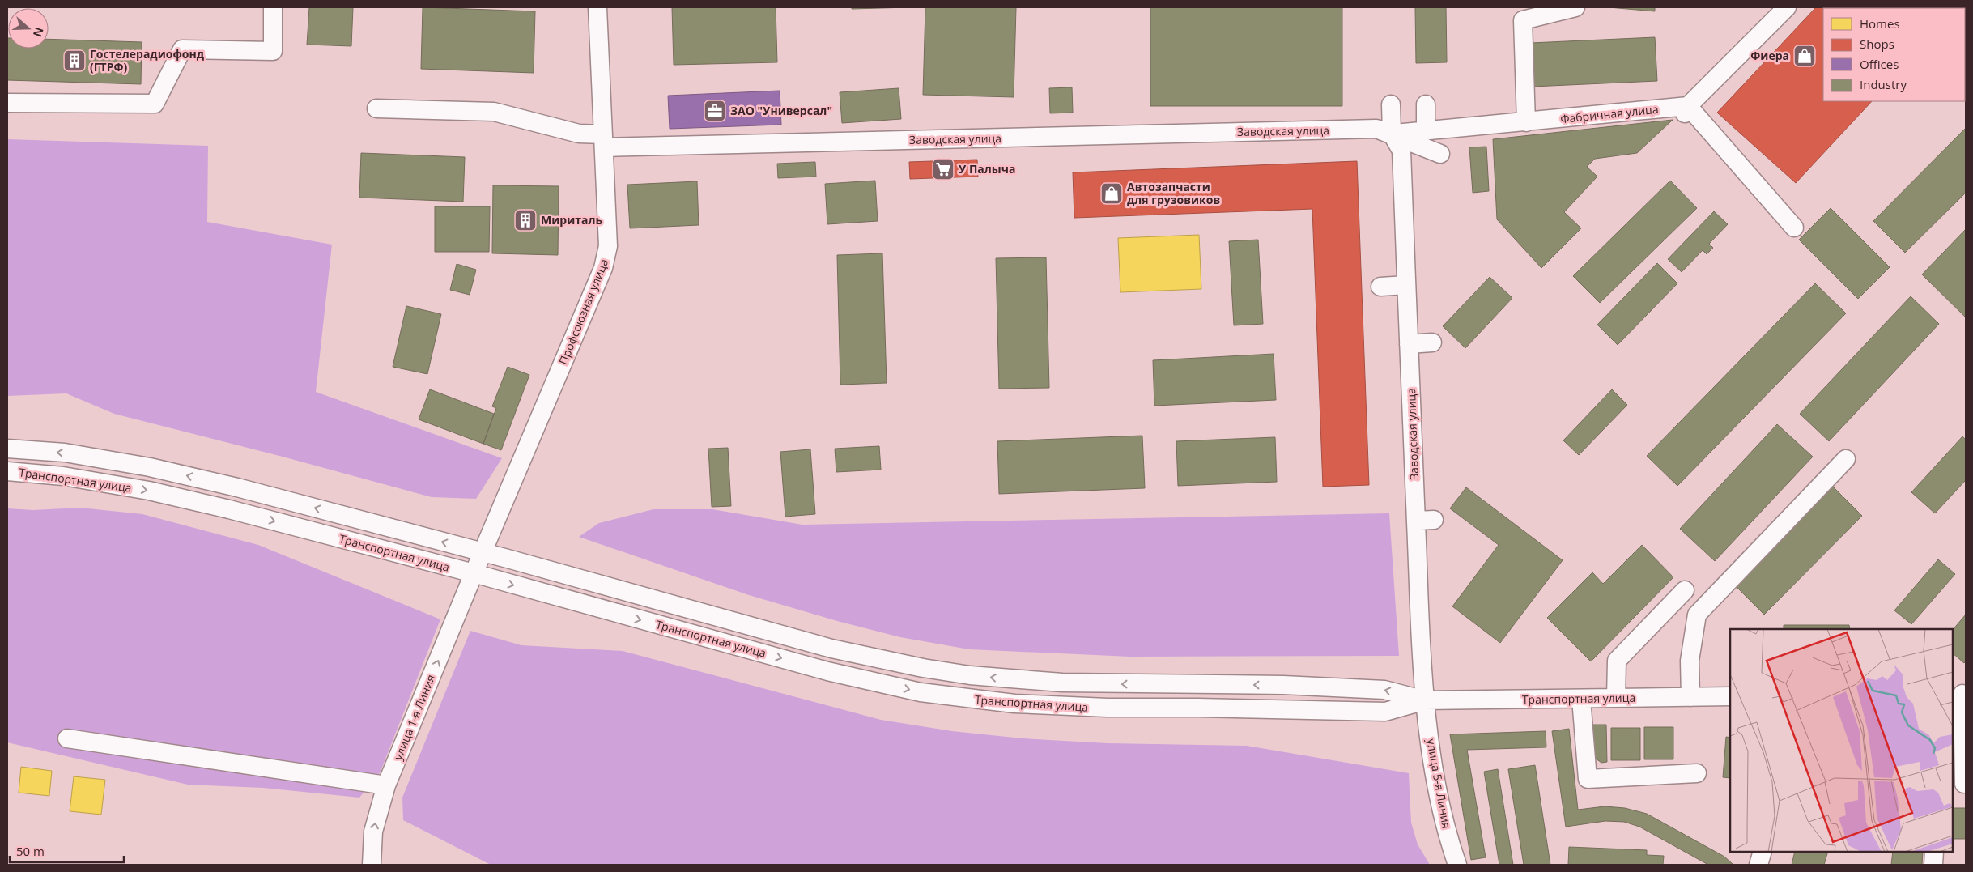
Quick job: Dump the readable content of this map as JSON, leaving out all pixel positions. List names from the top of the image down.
{
  "streets": {
    "street": [
      "Фабричная улица",
      "Заводская улица",
      "Профсоюзная улица",
      "Транспортная улица",
      "улица 1-я Линия",
      "улица 5-я Линия"
    ]
  },
  "crossings": [
    ["Фабричная улица", "Заводская улица"],
    ["Заводская улица", "Профсоюзная улица"],
    ["Заводская улица", "Транспортная улица"],
    ["Заводская улица", "улица 5-я Линия"],
    ["Профсоюзная улица", "Транспортная улица"],
    ["Профсоюзная улица", "улица 1-я Линия"],
    ["Транспортная улица", "улица 1-я Линия"],
    ["Транспортная улица", "улица 5-я Линия"]
  ],
  "one_way": ["улица 1-я Линия"],
  "places": {
    "shop": ["Фиера", "Автозапчасти для грузовиков"],
    "building": ["Гостелерадиофонд (ГТРФ)", "Мириталь"],
    "office": ["ЗАО \"Универсал\""],
    "supermarket": ["У Палыча"]
  },
  "legend": [
    "Homes",
    "Shops",
    "Offices",
    "Industry"
  ],
  "scale_bar": "50 m",
  "north": "right"
}
